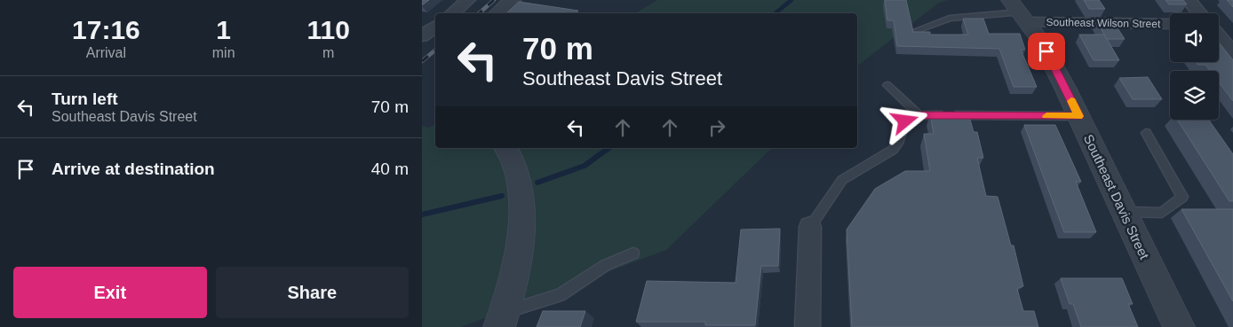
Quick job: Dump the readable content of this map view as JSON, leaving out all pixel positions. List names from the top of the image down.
{
  "streets": {
    "street": ["Southeast Wilson Street", "Southeast Davis Street"]
  },
  "crossings": [
    ["Southeast Wilson Street", "Southeast Davis Street"]
  ],
  "page": {
    "eta": [
      "17:16",
      "Arrival",
      "1",
      "min",
      "110",
      "m"
    ],
    "turn": ["70 m", "Southeast Davis Street"],
    "list": [
      {
        "name": "Turn left",
        "note": "Southeast Davis Street",
        "value": "70 m"
      },
      {
        "name": "Arrive at destination",
        "value": "40 m"
      }
    ],
    "buttons": ["Exit", "Share"]
  }
}
